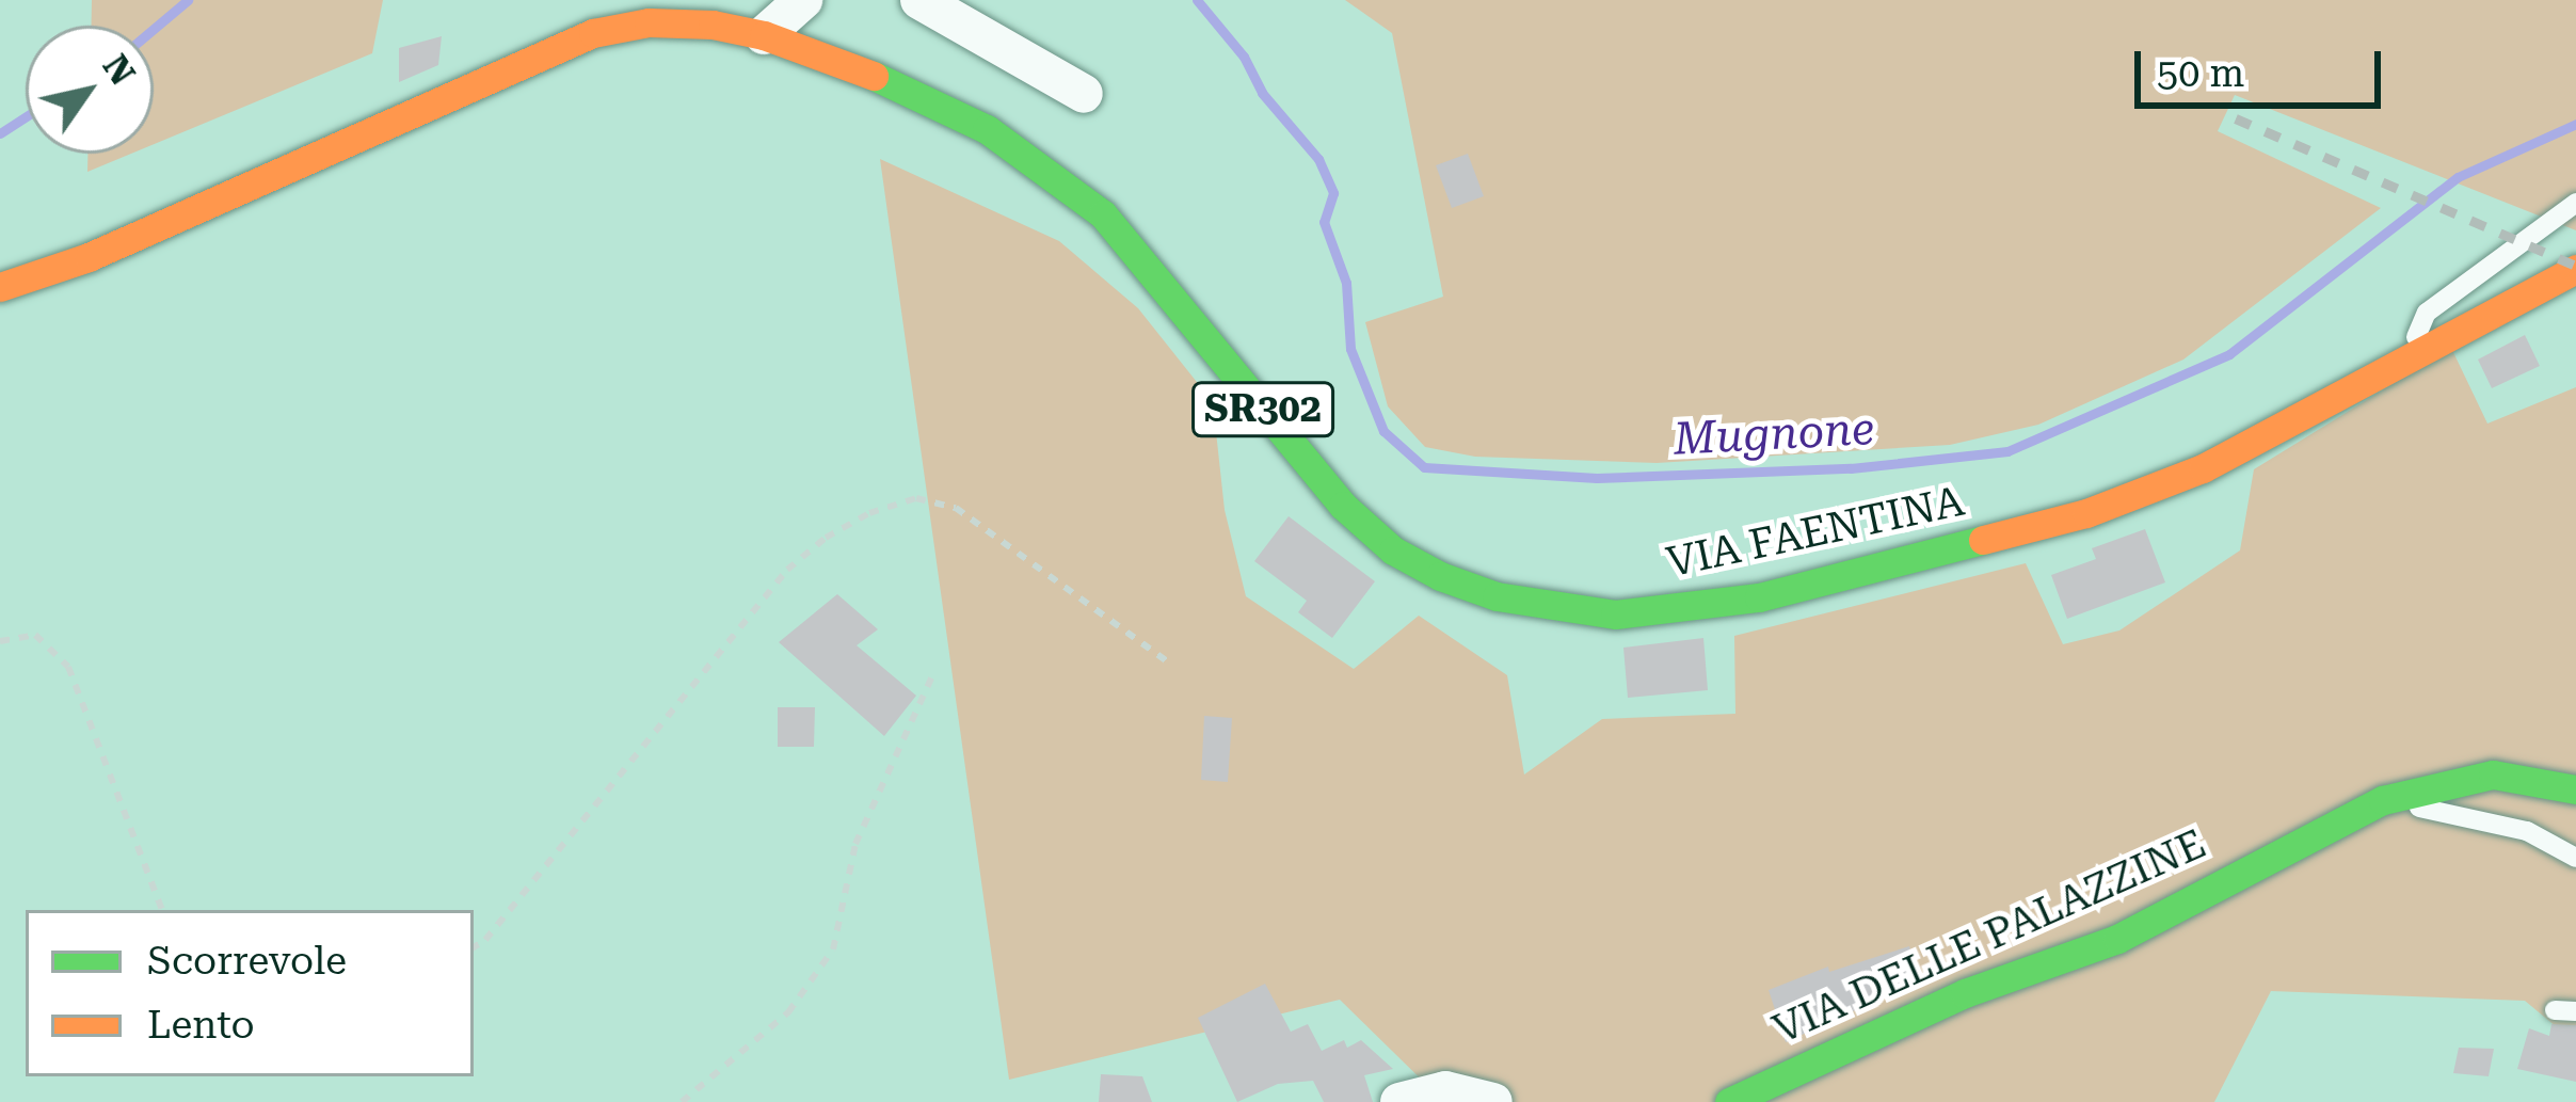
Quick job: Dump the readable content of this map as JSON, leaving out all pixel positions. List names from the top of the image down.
{
  "streets": {
    "main road": ["SR302", "VIA FAENTINA", "VIA DELLE PALAZZINE"]
  },
  "water": ["Mugnone"],
  "legend": ["Scorrevole", "Lento"],
  "scale_bar": "50 m",
  "north": "top right"
}
